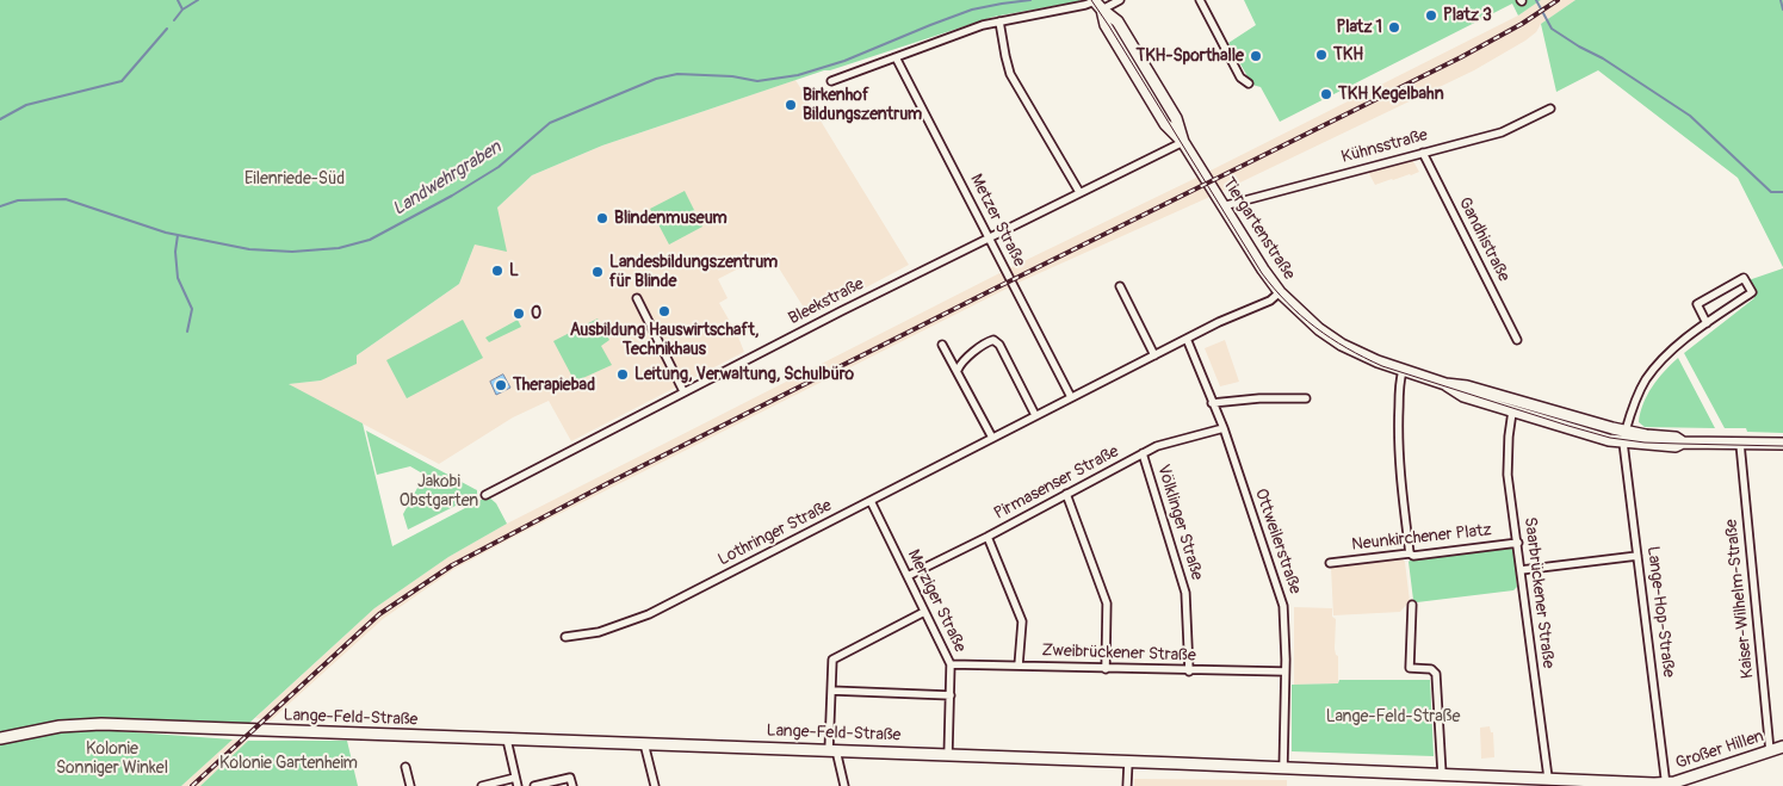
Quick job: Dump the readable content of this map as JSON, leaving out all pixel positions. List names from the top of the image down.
{
  "streets": {
    "street": [
      "Kühnsstraße",
      "Metzer Straße",
      "Tiergartenstraße",
      "Gandhistraße",
      "Bleekstraße",
      "Pirmasenser Straße",
      "Völklinger Straße",
      "Lothringer Straße",
      "Neunkirchener Platz",
      "Ottweilerstraße",
      "Saarbrückener Straße",
      "Kaiser-Wilhelm-Straße",
      "Merziger Straße",
      "Lange-Hop-Straße",
      "Zweibrückener Straße",
      "Lange-Feld-Straße",
      "Großer Hillen"
    ]
  },
  "crossings": [
    ["Kühnsstraße", "Tiergartenstraße"],
    ["Kühnsstraße", "Gandhistraße"],
    ["Metzer Straße", "Bleekstraße"],
    ["Metzer Straße", "Lothringer Straße"],
    ["Tiergartenstraße", "Bleekstraße"],
    ["Tiergartenstraße", "Lothringer Straße"],
    ["Tiergartenstraße", "Saarbrückener Straße"],
    ["Tiergartenstraße", "Kaiser-Wilhelm-Straße"],
    ["Tiergartenstraße", "Lange-Hop-Straße"],
    ["Pirmasenser Straße", "Völklinger Straße"],
    ["Pirmasenser Straße", "Ottweilerstraße"],
    ["Pirmasenser Straße", "Merziger Straße"],
    ["Völklinger Straße", "Zweibrückener Straße"],
    ["Lothringer Straße", "Ottweilerstraße"],
    ["Lothringer Straße", "Merziger Straße"],
    ["Neunkirchener Platz", "Saarbrückener Straße"],
    ["Ottweilerstraße", "Zweibrückener Straße"],
    ["Ottweilerstraße", "Lange-Feld-Straße"],
    ["Saarbrückener Straße", "Lange-Feld-Straße"],
    ["Kaiser-Wilhelm-Straße", "Großer Hillen"],
    ["Merziger Straße", "Zweibrückener Straße"],
    ["Merziger Straße", "Lange-Feld-Straße"],
    ["Lange-Hop-Straße", "Lange-Feld-Straße"],
    ["Lange-Hop-Straße", "Großer Hillen"],
    ["Lange-Feld-Straße", "Großer Hillen"]
  ],
  "water": ["Landwehrgraben"],
  "parks": [
    "Eilenriede-Süd",
    "Jakobi Obstgarten",
    "Lange-Feld-Straße",
    "Kolonie Sonniger Winkel",
    "Kolonie Gartenheim"
  ],
  "places": [
    "Platz 3",
    "Platz 1",
    "TKH",
    "TKH-Sporthalle",
    "TKH Kegelbahn",
    "Birkenhof Bildungszentrum",
    "Blindenmuseum",
    "L",
    "Landesbildungszentrum für Blinde",
    "Ausbildung Hauswirtschaft, Technikhaus",
    "O",
    "Leitung, Verwaltung, Schulbüro",
    "Therapiebad"
  ]
}
